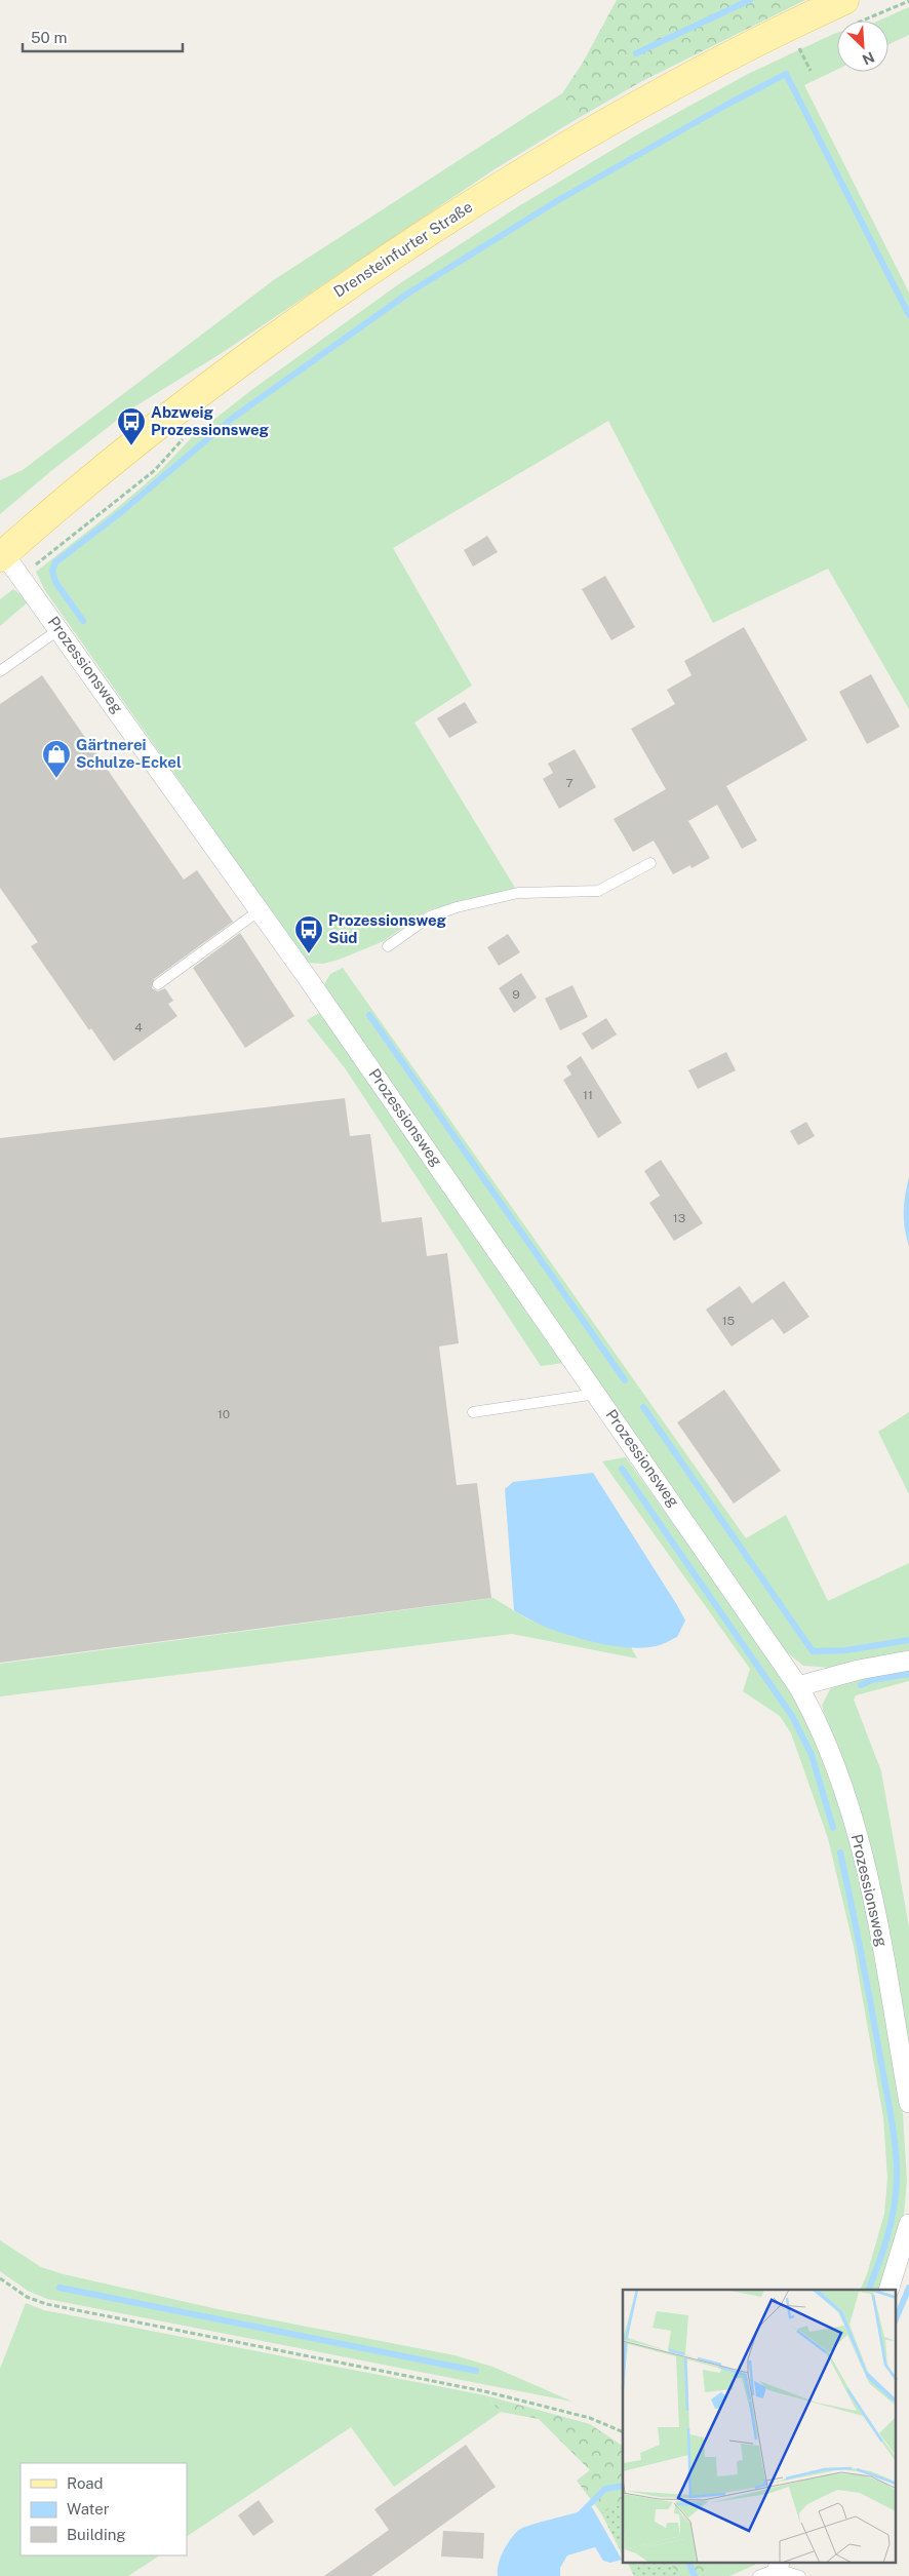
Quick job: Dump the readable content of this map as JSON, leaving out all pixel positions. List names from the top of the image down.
{
  "streets": {
    "main road": ["Drensteinfurter Straße"],
    "street": ["Prozessionsweg"]
  },
  "crossings": [
    ["Drensteinfurter Straße", "Prozessionsweg"]
  ],
  "places": {
    "bus stop": ["Abzweig Prozessionsweg", "Prozessionsweg Süd"],
    "shop": ["Gärtnerei Schulze-Eckel"]
  },
  "house_numbers": [
    "7",
    "9",
    "4",
    "11",
    "13",
    "15",
    "10"
  ],
  "legend": ["Road", "Water", "Building"],
  "scale_bar": "50 m",
  "north": "bottom right"
}
